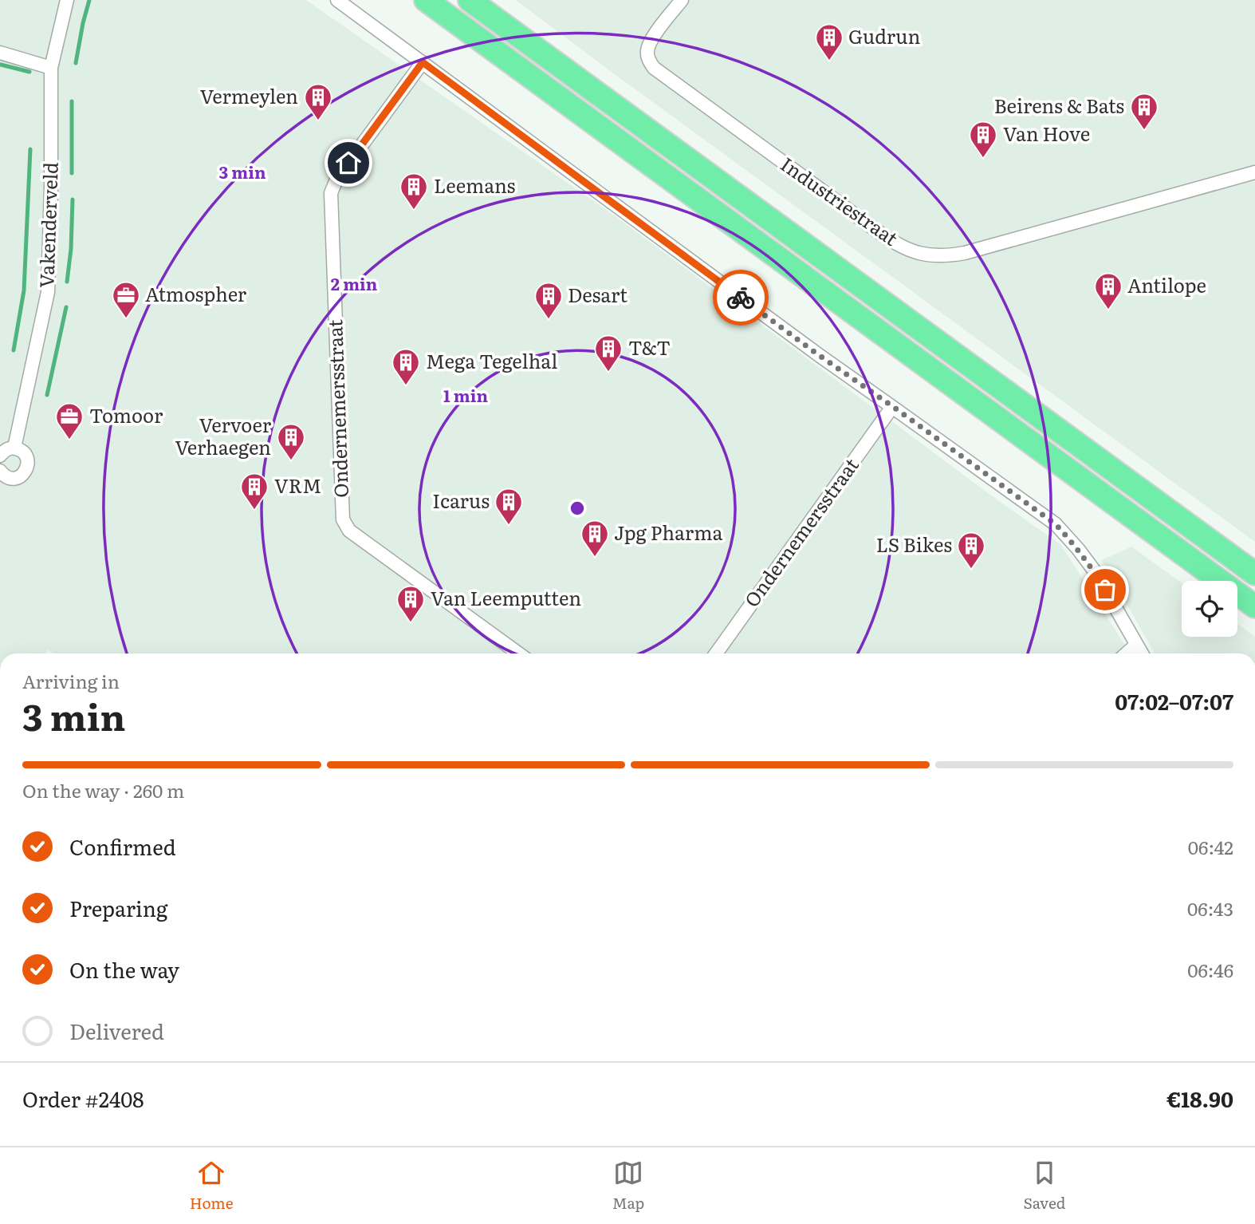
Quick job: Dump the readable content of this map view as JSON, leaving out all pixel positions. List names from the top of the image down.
{
  "streets": {
    "street": ["Industriestraat", "Vakenderveld", "Ondernemersstraat"]
  },
  "places": {
    "building": [
      "Gudrun",
      "Vermeylen",
      "Beirens & Bats",
      "Van Hove",
      "Leemans",
      "Antilope",
      "Desart",
      "T&T",
      "Mega Tegelhal",
      "Vervoer Verhaegen",
      "VRM",
      "Icarus",
      "Jpg Pharma",
      "LS Bikes",
      "Van Leemputten"
    ],
    "office": ["Atmospher", "Tomoor"]
  },
  "page": {
    "heading": ["3 min", "Arriving in", "07:02–07:07"],
    "panel": ["Order #2408", "€18.90"],
    "bar": "On the way · 260 m",
    "list": [
      ["Confirmed", "06:42"],
      ["Preparing", "06:43"],
      ["On the way", "06:46"],
      "Delivered"
    ],
    "tabs": ["Home", "Map", "Saved"]
  },
  "rings": ["3 min", "2 min", "1 min"]
}
